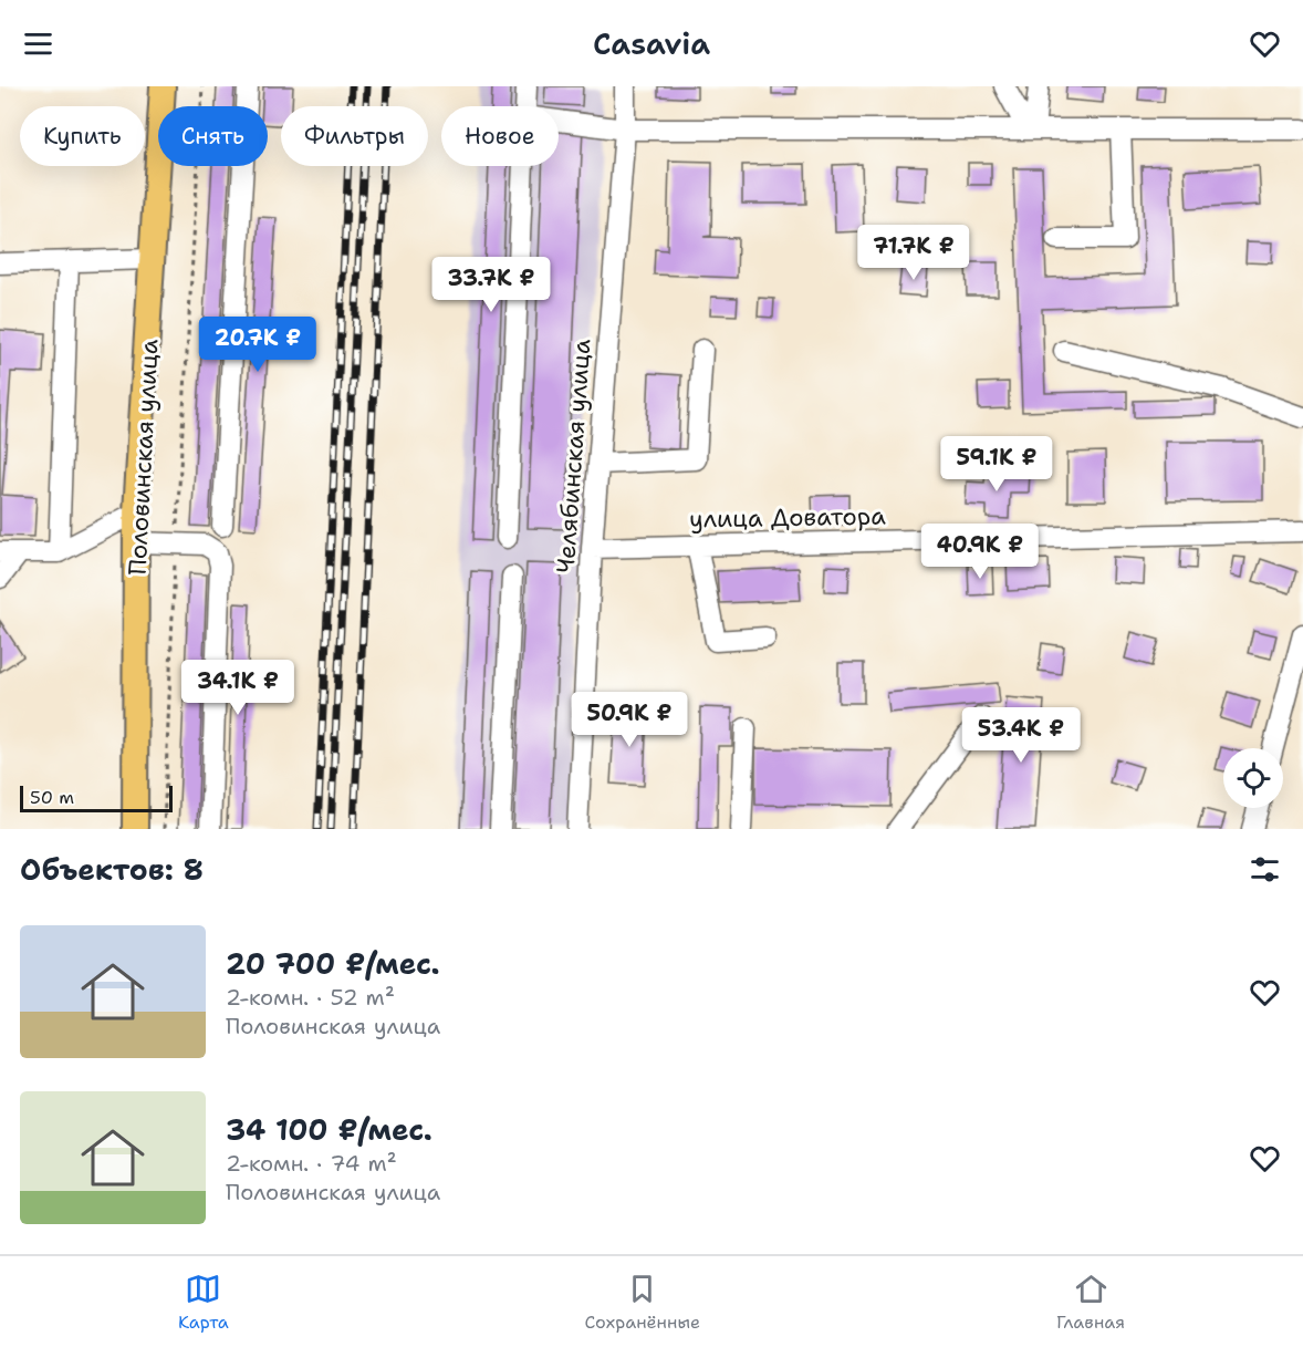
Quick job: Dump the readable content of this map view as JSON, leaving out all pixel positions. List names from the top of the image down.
{
  "streets": {
    "main road": ["Половинская улица"],
    "street": ["Челябинская улица", "улица Доватора"]
  },
  "crossings": [
    ["Челябинская улица", "улица Доватора"]
  ],
  "scale_bar": "50 m",
  "page": {
    "header": "Casavia",
    "chip": [
      "Купить",
      "Снять",
      "Фильтры",
      "Новое"
    ],
    "price": [
      "71.7K ₽",
      "33.7K ₽",
      "20.7K ₽",
      "59.1K ₽",
      "40.9K ₽",
      "34.1K ₽",
      "50.9K ₽",
      "53.4K ₽"
    ],
    "scale": "50 m",
    "heading": "Объектов: 8",
    "list": [
      {
        "name": "20 700 ₽/мес.",
        "note": "2-комн. · 52 m² · Половинская улица"
      },
      {
        "name": "34 100 ₽/мес.",
        "note": "2-комн. · 74 m² · Половинская улица"
      }
    ],
    "tabs": ["Карта", "Сохранённые", "Главная"]
  }
}
